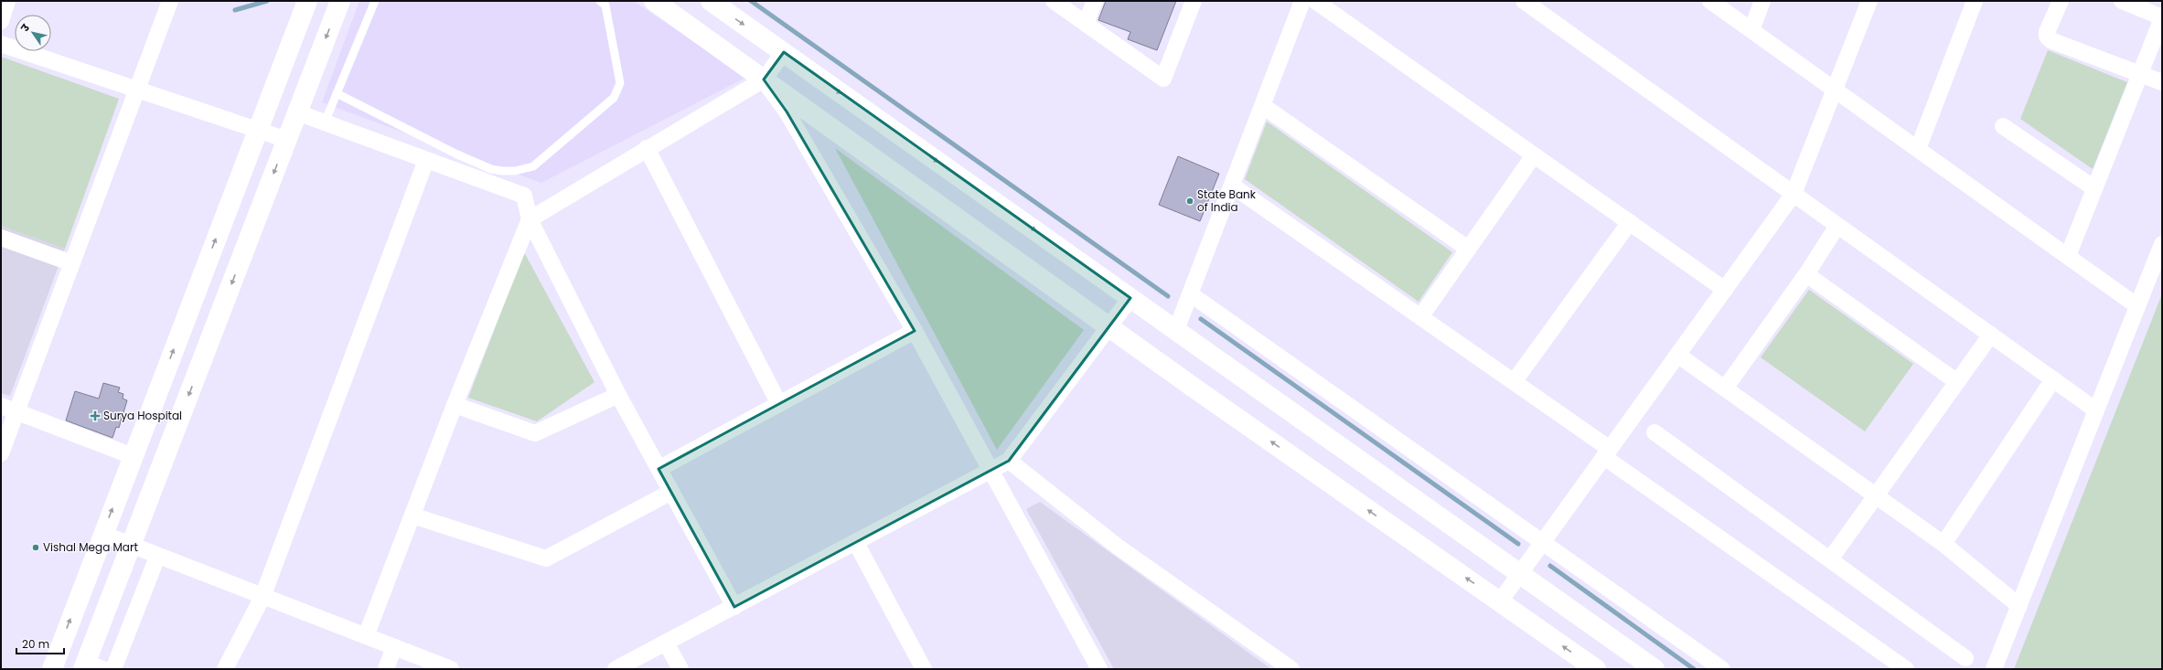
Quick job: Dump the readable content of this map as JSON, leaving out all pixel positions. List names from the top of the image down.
{
  "places": {
    "other": ["State Bank of India", "Vishal Mega Mart"],
    "health": ["Surya Hospital"]
  },
  "scale_bar": "20 m",
  "north": "top left"
}
